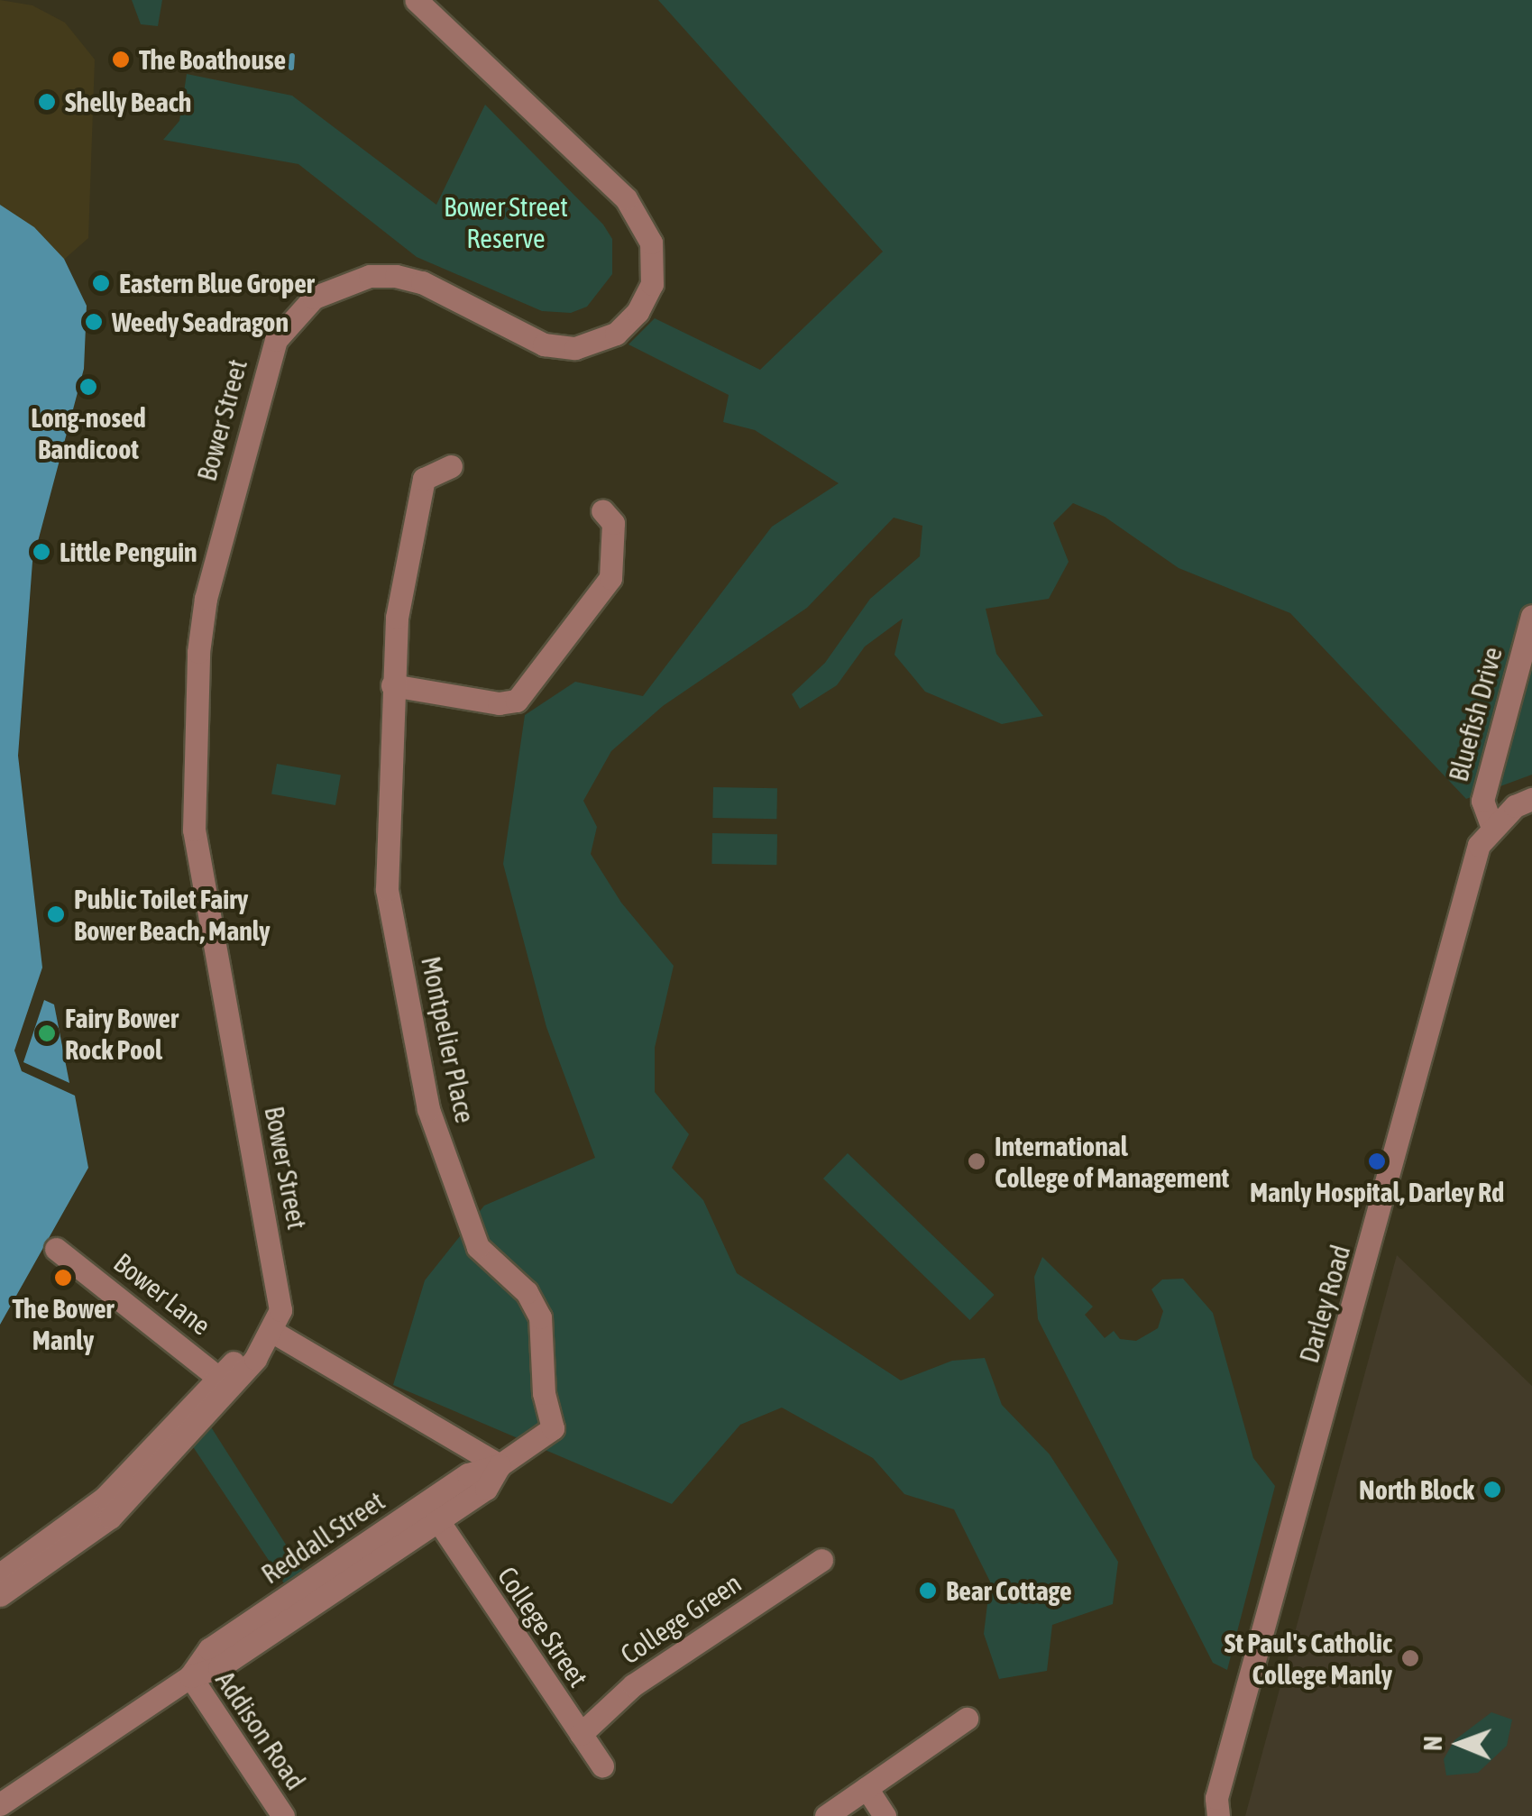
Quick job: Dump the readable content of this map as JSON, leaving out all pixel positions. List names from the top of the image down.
{
  "streets": {
    "street": [
      "Bower Street",
      "Bluefish Drive",
      "Montpelier Place",
      "Bower Lane",
      "Darley Road",
      "Reddall Street",
      "College Green",
      "College Street",
      "Addison Road"
    ]
  },
  "crossings": [
    ["Bluefish Drive", "Darley Road"],
    ["Montpelier Place", "Reddall Street"],
    ["Reddall Street", "College Street"],
    ["Reddall Street", "Addison Road"],
    ["College Green", "College Street"]
  ],
  "parks": ["Bower Street Reserve"],
  "places": [
    "The Boathouse",
    "Shelly Beach",
    "Eastern Blue Groper",
    "Weedy Seadragon",
    "Long-nosed Bandicoot",
    "Little Penguin",
    "Public Toilet Fairy Bower Beach, Manly",
    "Fairy Bower Rock Pool",
    "International College of Management",
    "Manly Hospital, Darley Rd",
    "The Bower Manly",
    "North Block",
    "Bear Cottage",
    "St Paul's Catholic College Manly"
  ],
  "north": "left"
}
